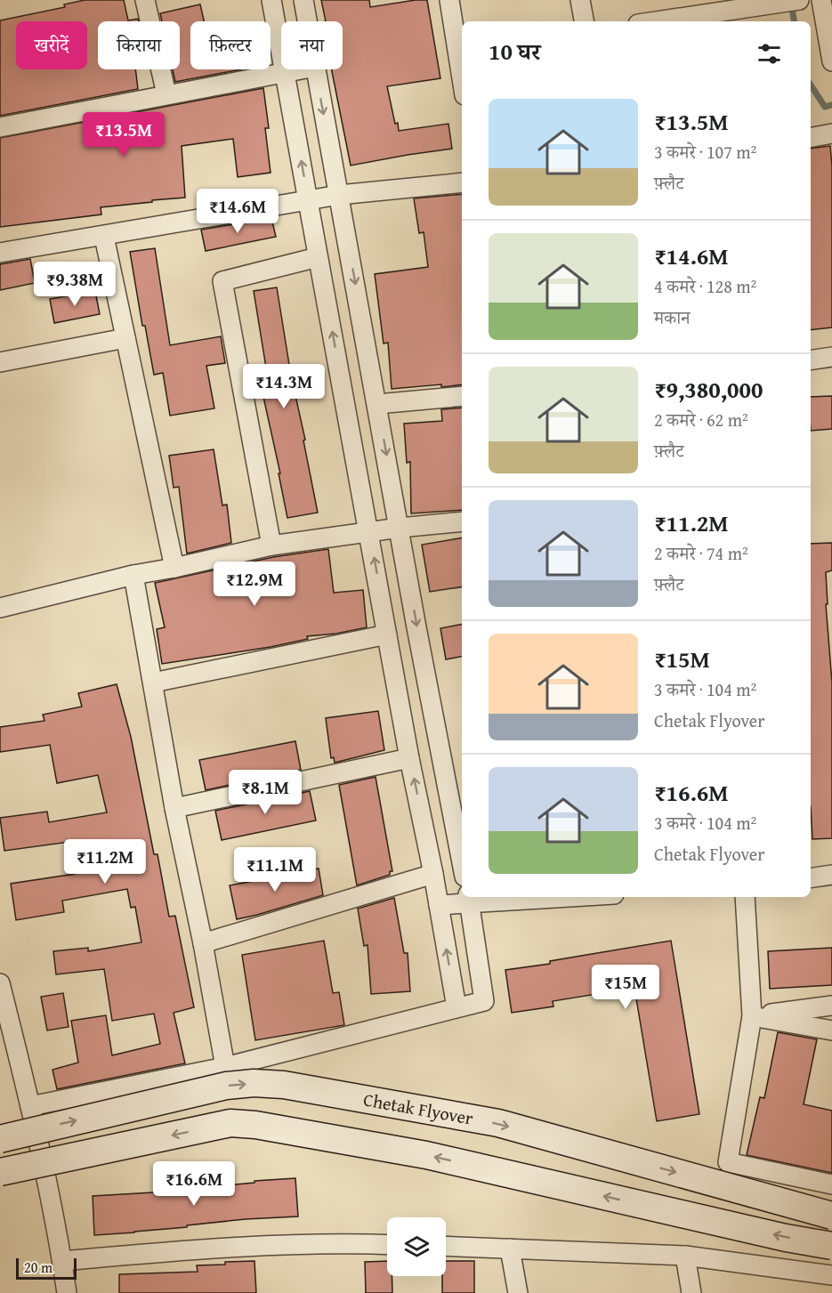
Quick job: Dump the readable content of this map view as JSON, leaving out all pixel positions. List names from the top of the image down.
{
  "streets": {
    "main road": ["Chetak Flyover"]
  },
  "scale_bar": "20 m",
  "page": {
    "chip": [
      "खरीदें",
      "किराया",
      "फ़िल्टर",
      "नया"
    ],
    "heading": "10 घर",
    "list": [
      {
        "name": "₹13.5M",
        "note": "3 कमरे · 107 m² · फ़्लैट"
      },
      {
        "name": "₹14.6M",
        "note": "4 कमरे · 128 m² · मकान"
      },
      {
        "name": "₹9,380,000",
        "note": "2 कमरे · 62 m² · फ़्लैट"
      },
      {
        "name": "₹11.2M",
        "note": "2 कमरे · 74 m² · फ़्लैट"
      },
      {
        "name": "₹15M",
        "note": "3 कमरे · 104 m² · Chetak Flyover"
      },
      {
        "name": "₹16.6M",
        "note": "3 कमरे · 104 m² · Chetak Flyover"
      }
    ],
    "price": [
      "₹13.5M",
      "₹14.6M",
      "₹9.38M",
      "₹14.3M",
      "₹12.9M",
      "₹8.1M",
      "₹11.2M",
      "₹11.1M",
      "₹15M",
      "₹16.6M"
    ],
    "scale": "20 m"
  }
}
